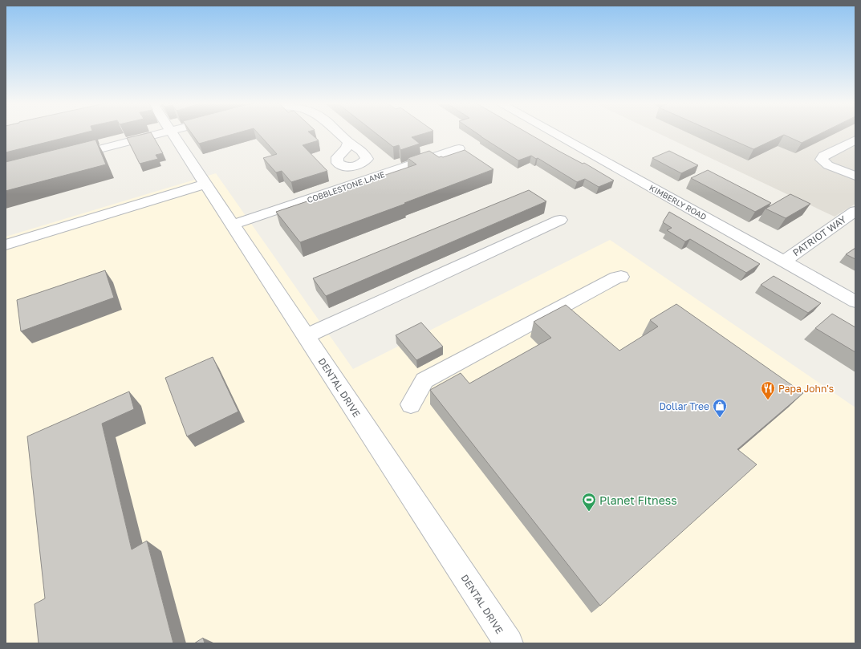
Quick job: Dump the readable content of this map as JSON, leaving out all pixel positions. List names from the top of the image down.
{
  "streets": {
    "street": [
      "COBBLESTONE LANE",
      "KIMBERLY ROAD",
      "PATRIOT WAY",
      "DENTAL DRIVE"
    ]
  },
  "crossings": [
    ["COBBLESTONE LANE", "DENTAL DRIVE"],
    ["KIMBERLY ROAD", "PATRIOT WAY"]
  ],
  "places": {
    "restaurant": ["Papa John's"],
    "shop": ["Dollar Tree"],
    "sports": ["Planet Fitness"]
  }
}
